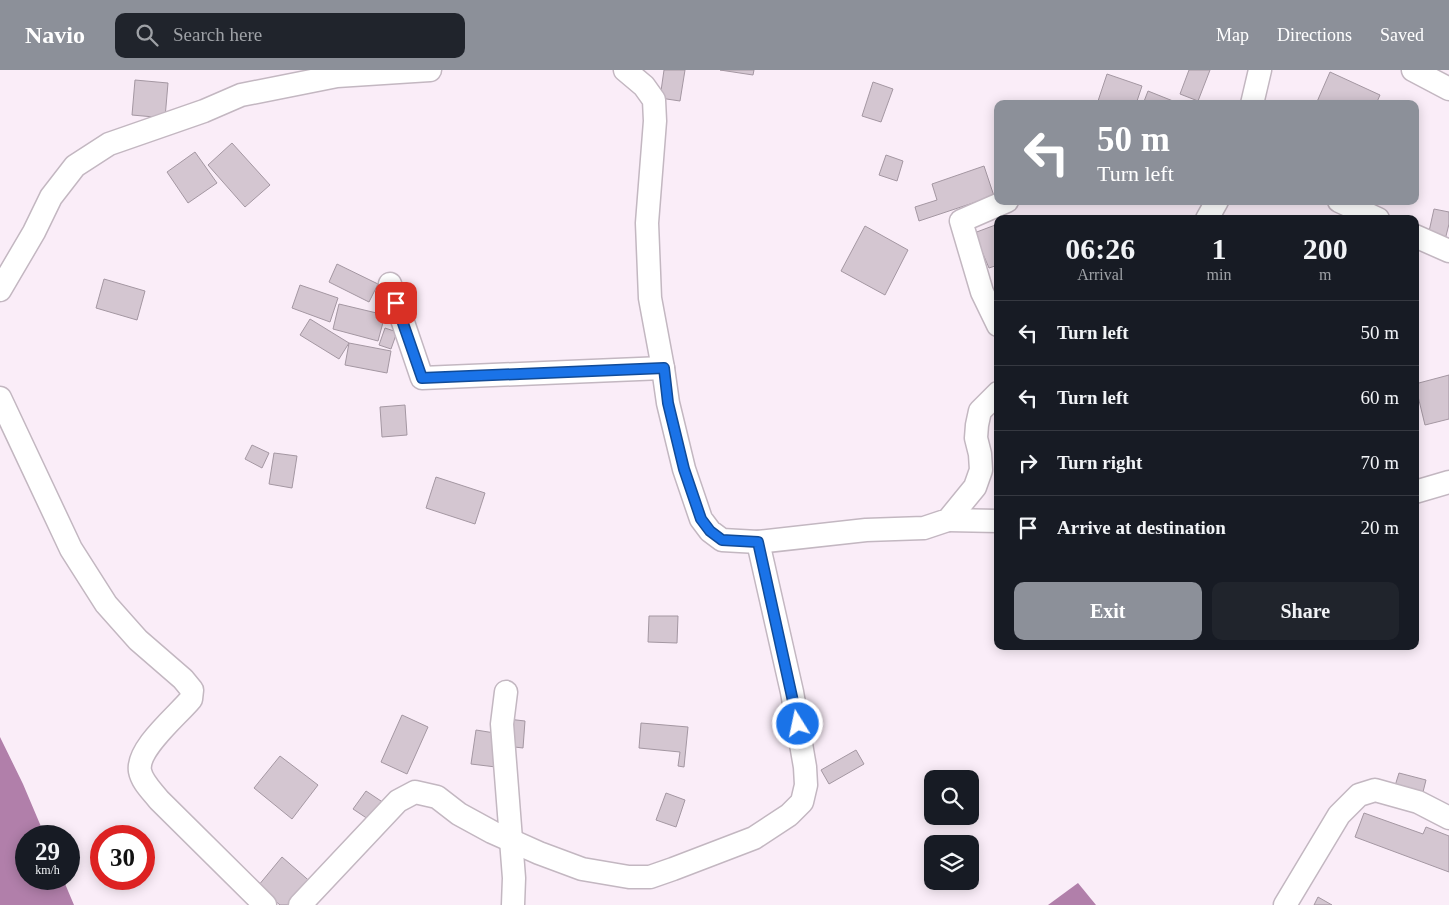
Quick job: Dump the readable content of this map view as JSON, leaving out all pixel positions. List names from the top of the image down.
{
  "page": {
    "header": "Navio",
    "search": "Search here",
    "nav": ["Map", "Directions", "Saved"],
    "turn": ["50 m", "Turn left"],
    "eta": [
      "06:26",
      "Arrival",
      "1",
      "min",
      "200",
      "m"
    ],
    "list": [
      {
        "name": "Turn left",
        "value": "50 m"
      },
      {
        "name": "Turn left",
        "value": "60 m"
      },
      {
        "name": "Turn right",
        "value": "70 m"
      },
      {
        "name": "Arrive at destination",
        "value": "20 m"
      }
    ],
    "buttons": ["Exit", "Share"],
    "speed": "29 km/h",
    "limit": "30"
  }
}
